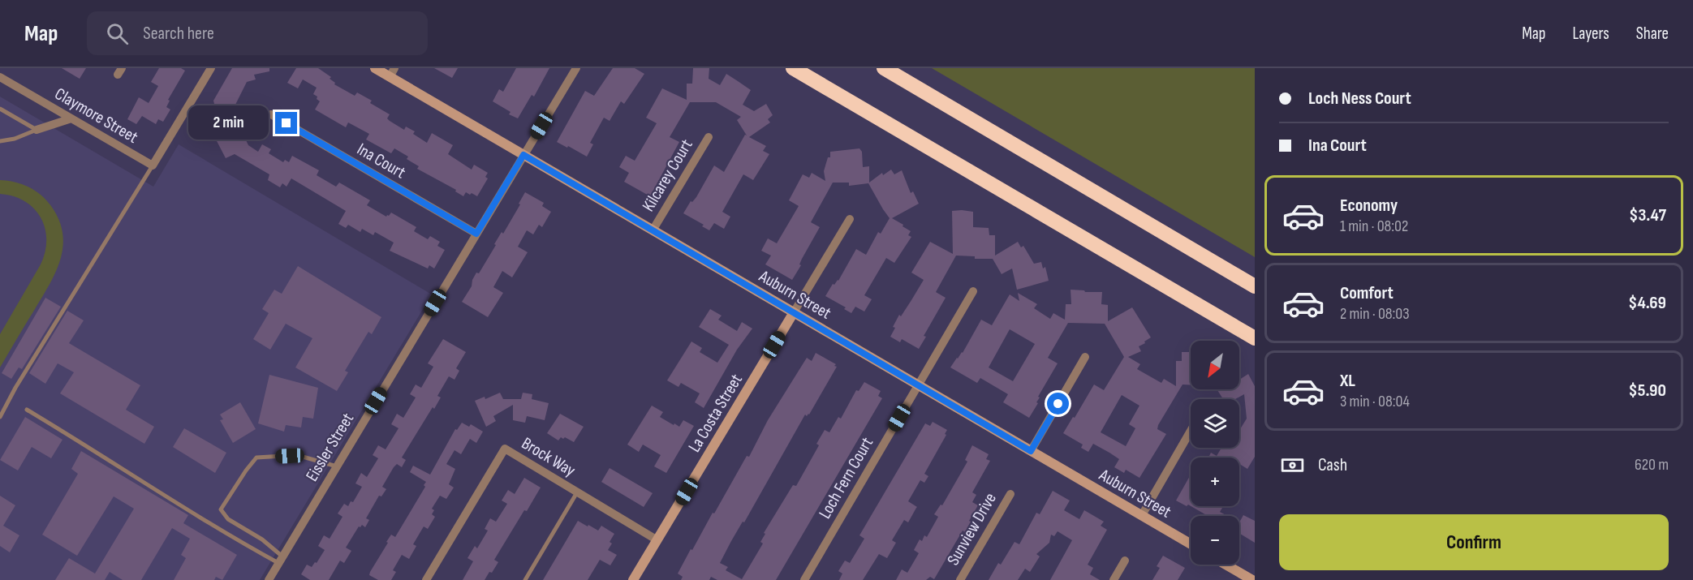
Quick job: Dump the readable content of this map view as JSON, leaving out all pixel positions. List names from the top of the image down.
{
  "streets": {
    "main road": ["Auburn Street", "La Costa Street"],
    "street": [
      "Claymore Street",
      "Ina Court",
      "Kilcarey Court",
      "Eissler Street",
      "Brock Way",
      "Loch Fern Court",
      "Sunview Drive"
    ]
  },
  "crossings": [
    ["Ina Court", "Eissler Street"],
    ["Kilcarey Court", "Auburn Street"],
    ["Auburn Street", "La Costa Street"],
    ["Auburn Street", "Eissler Street"],
    ["Auburn Street", "Loch Fern Court"],
    ["La Costa Street", "Brock Way"]
  ],
  "north": "bottom left",
  "page": {
    "header": "Map",
    "search": "Search here",
    "nav": ["Map", "Layers", "Share"],
    "banner": ["Loch Ness Court", "Ina Court"],
    "bubble": "2 min",
    "list": [
      {
        "name": "Economy",
        "note": "1 min · 08:02",
        "value": "$3.47"
      },
      {
        "name": "Comfort",
        "note": "2 min · 08:03",
        "value": "$4.69"
      },
      {
        "name": "XL",
        "note": "3 min · 08:04",
        "value": "$5.90"
      }
    ],
    "map_buttons": ["+", "−"],
    "pay": ["Cash", "620 m"],
    "buttons": "Confirm"
  }
}
